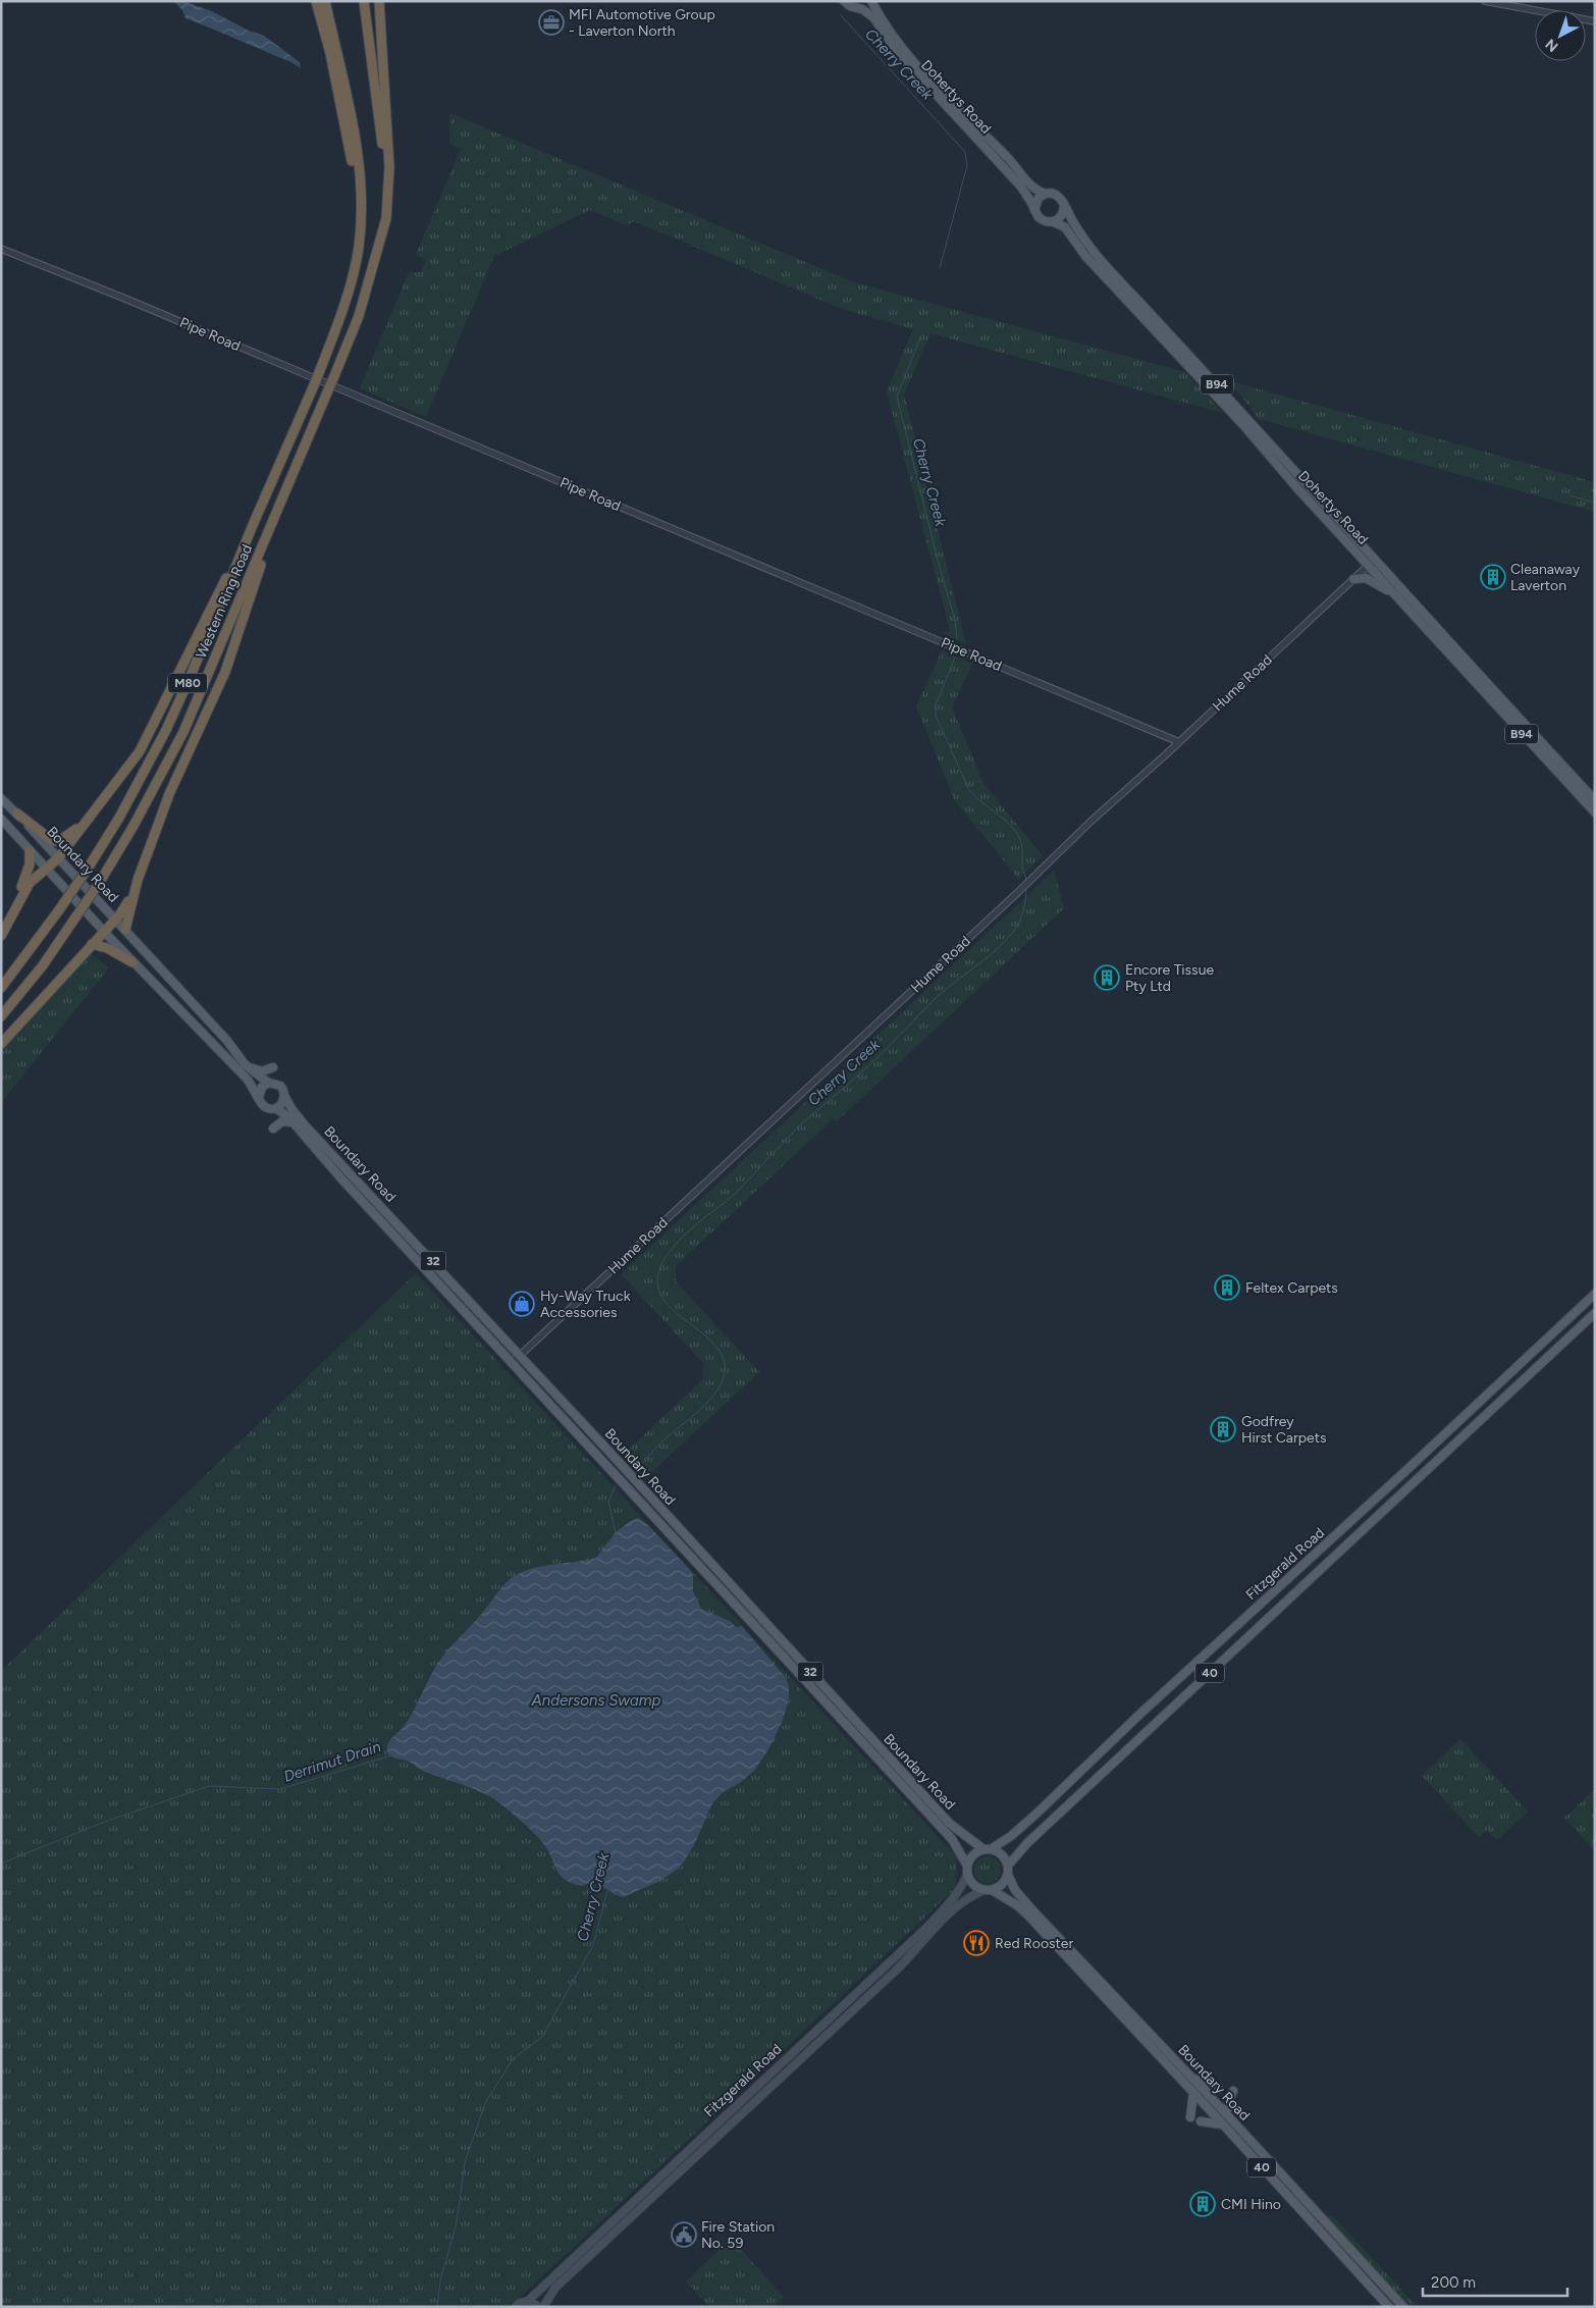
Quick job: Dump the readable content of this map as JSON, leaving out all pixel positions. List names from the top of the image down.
{
  "streets": {
    "highway": ["Western Ring Road", "M80"],
    "main road": [
      "Dohertys Road",
      "B94",
      "Boundary Road",
      "32",
      "Fitzgerald Road",
      "40"
    ],
    "street": ["Pipe Road", "Hume Road"]
  },
  "crossings": [
    ["Dohertys Road", "B94"],
    ["Dohertys Road", "Hume Road"],
    ["Pipe Road", "Hume Road"],
    ["Hume Road", "Boundary Road"],
    ["Boundary Road", "32"],
    ["Boundary Road", "Fitzgerald Road"],
    ["Boundary Road", "40"],
    ["Fitzgerald Road", "40"]
  ],
  "water": ["Cherry Creek", "Andersons Swamp", "Derrimut Drain"],
  "places": {
    "office": ["MFI Automotive Group - Laverton North"],
    "building": [
      "Cleanaway Laverton",
      "Encore Tissue Pty Ltd",
      "Feltex Carpets",
      "Godfrey Hirst Carpets",
      "CMI Hino"
    ],
    "shop": ["Hy-Way Truck Accessories"],
    "restaurant": ["Red Rooster"],
    "public building": ["Fire Station No. 59"]
  },
  "scale_bar": "200 m",
  "north": "bottom left"
}
